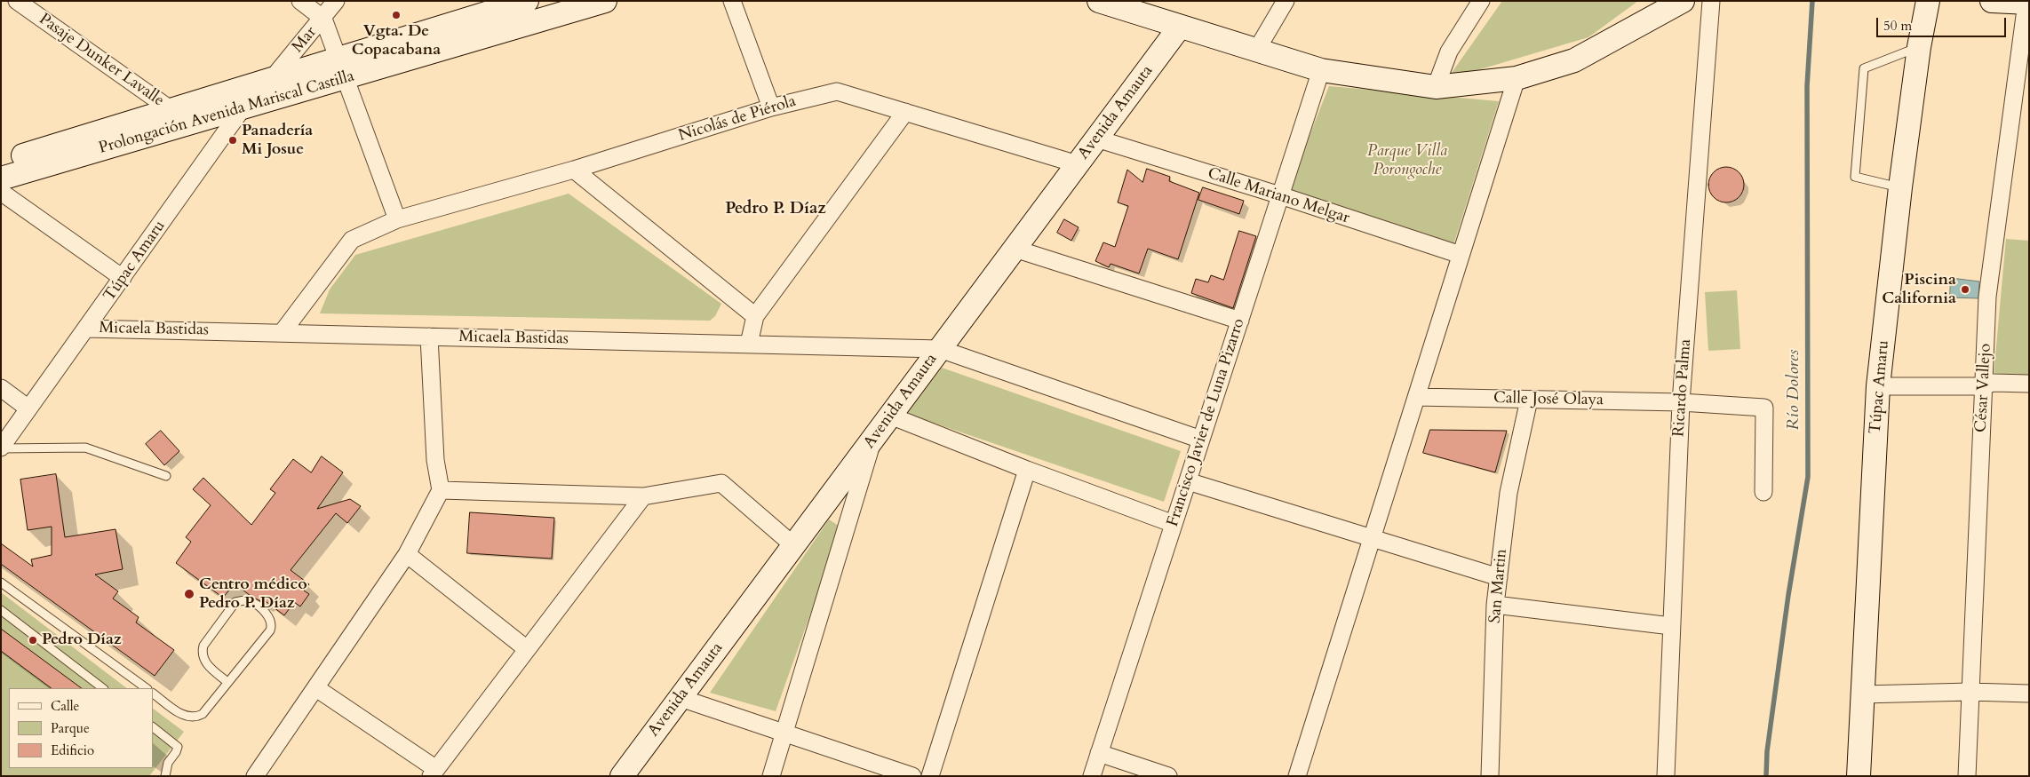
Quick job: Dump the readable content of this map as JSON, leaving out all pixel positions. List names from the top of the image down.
{
  "streets": {
    "main road": ["Prolongación Avenida Mariscal Castilla", "Avenida Amauta", "Túpac Amaru"],
    "street": [
      "Mar",
      "Pasaje Dunker Lavalle",
      "Nicolás de Piérola",
      "Calle Mariano Melgar",
      "Micaela Bastidas",
      "Ricardo Palma",
      "César Vallejo",
      "Calle José Olaya",
      "Francisco Javier de Luna Pizarro",
      "San Martin"
    ]
  },
  "crossings": [
    ["Mar", "Prolongación Avenida Mariscal Castilla"],
    ["Mar", "Túpac Amaru"],
    ["Pasaje Dunker Lavalle", "Prolongación Avenida Mariscal Castilla"],
    ["Prolongación Avenida Mariscal Castilla", "Túpac Amaru"],
    ["Avenida Amauta", "Nicolás de Piérola"],
    ["Avenida Amauta", "Calle Mariano Melgar"],
    ["Avenida Amauta", "Micaela Bastidas"],
    ["Nicolás de Piérola", "Micaela Bastidas"],
    ["Calle Mariano Melgar", "Francisco Javier de Luna Pizarro"],
    ["Túpac Amaru", "Micaela Bastidas"],
    ["Micaela Bastidas", "Francisco Javier de Luna Pizarro"],
    ["Ricardo Palma", "Calle José Olaya"],
    ["Calle José Olaya", "San Martin"]
  ],
  "districts": ["Pedro P. Díaz"],
  "water": ["Río Dolores"],
  "parks": ["Parque Villa Porongoche"],
  "places": [
    "Vgta. De Copacabana",
    "Panadería Mi Josue",
    "Piscina California",
    "Centro médico Pedro P. Díaz",
    "Pedro Díaz"
  ],
  "legend": ["Calle", "Parque", "Edificio"],
  "scale_bar": "50 m"
}
